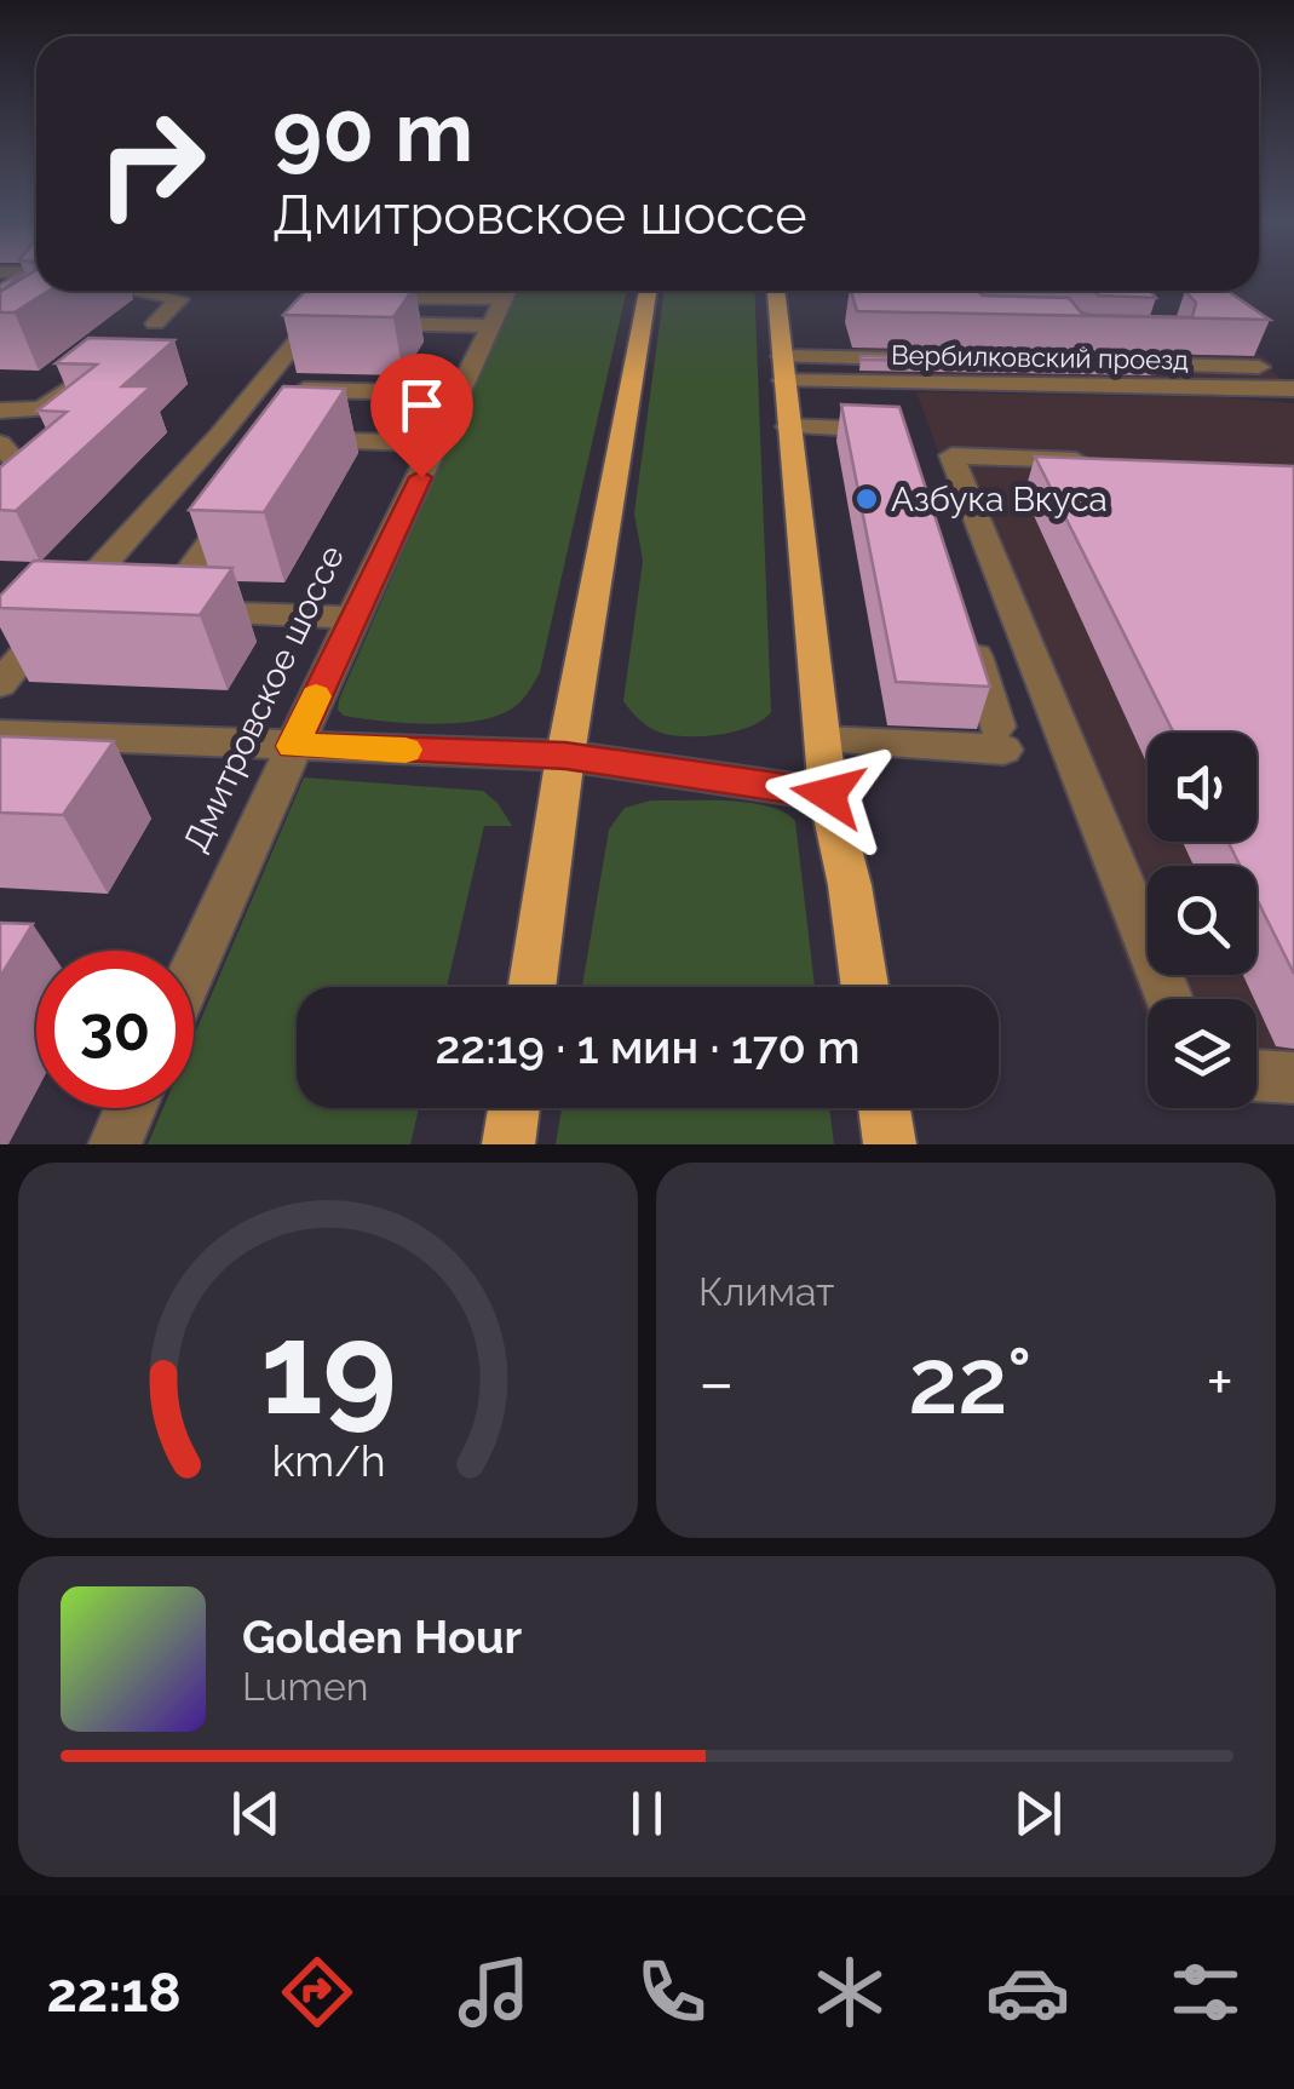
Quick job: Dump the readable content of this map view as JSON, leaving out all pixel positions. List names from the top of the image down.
{
  "streets": {
    "street": ["Вербилковский проезд", "Дмитровское шоссе"]
  },
  "places": ["Азбука Вкуса"],
  "page": {
    "turn": ["90 m", "Дмитровское шоссе"],
    "limit": "30",
    "trip": "22:19 · 1 мин · 170 m",
    "tile": "Климат",
    "heat": ["−", "22°", "+"],
    "song": ["Golden Hour", "Lumen"],
    "tabs": "22:18",
    "gauge": ["19", "km/h"]
  }
}
